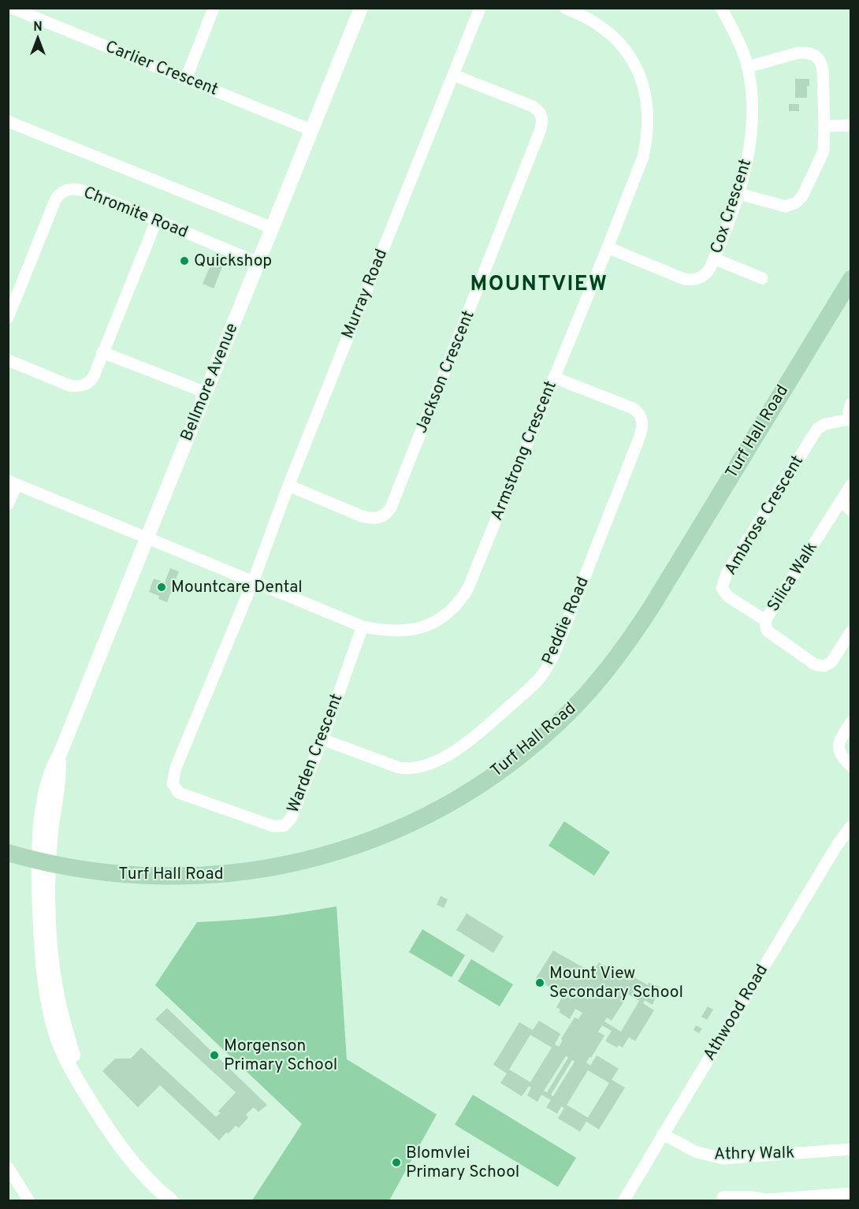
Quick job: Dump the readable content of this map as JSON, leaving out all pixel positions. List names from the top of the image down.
{
  "streets": {
    "main road": ["Turf Hall Road"],
    "street": [
      "Carlier Crescent",
      "Cox Crescent",
      "Chromite Road",
      "Murray Road",
      "Jackson Crescent",
      "Bellmore Avenue",
      "Armstrong Crescent",
      "Ambrose Crescent",
      "Silica Walk",
      "Peddie Road",
      "Warden Crescent",
      "Athwood Road",
      "Athry Walk"
    ]
  },
  "crossings": [
    ["Carlier Crescent", "Bellmore Avenue"],
    ["Cox Crescent", "Armstrong Crescent"],
    ["Chromite Road", "Bellmore Avenue"],
    ["Murray Road", "Jackson Crescent"],
    ["Murray Road", "Armstrong Crescent"],
    ["Murray Road", "Warden Crescent"],
    ["Bellmore Avenue", "Turf Hall Road"],
    ["Bellmore Avenue", "Armstrong Crescent"],
    ["Armstrong Crescent", "Peddie Road"],
    ["Armstrong Crescent", "Warden Crescent"],
    ["Ambrose Crescent", "Silica Walk"],
    ["Peddie Road", "Warden Crescent"],
    ["Athwood Road", "Athry Walk"]
  ],
  "districts": ["MOUNTVIEW"],
  "places": [
    "Quickshop",
    "Mountcare Dental",
    "Mount View Secondary School",
    "Morgenson Primary School",
    "Blomvlei Primary School"
  ],
  "north": "top"
}
